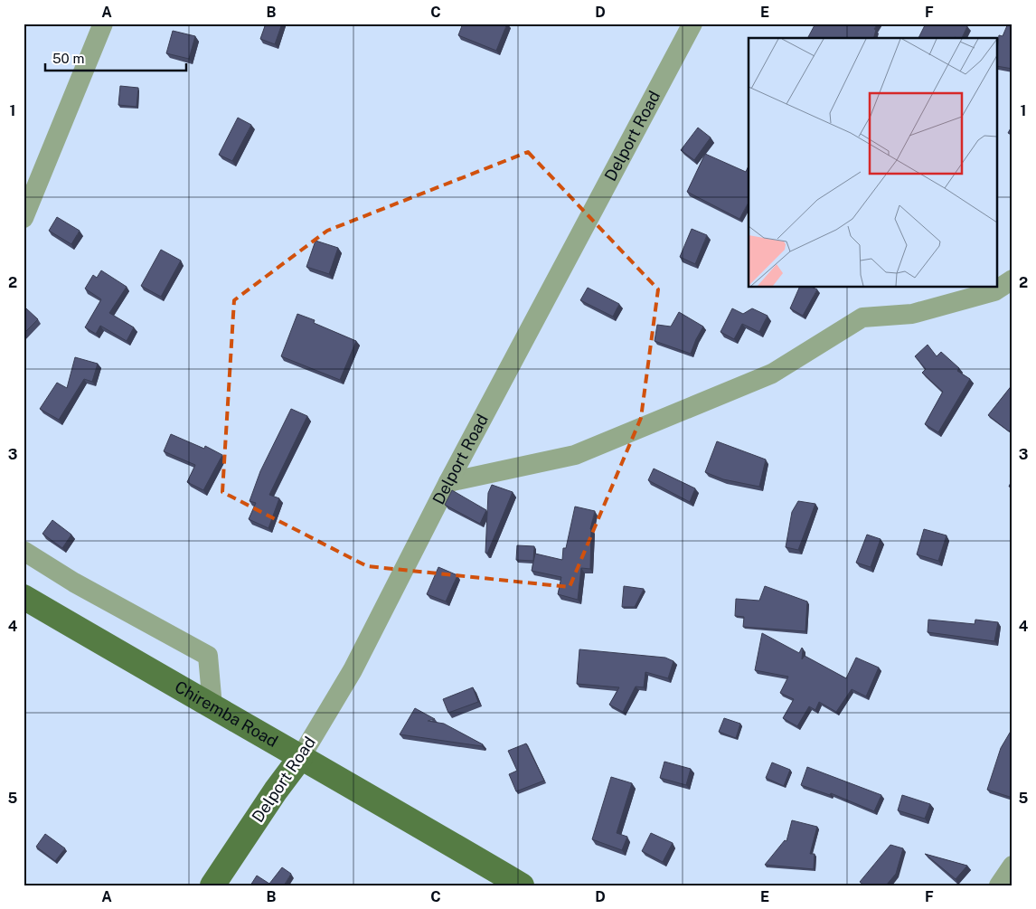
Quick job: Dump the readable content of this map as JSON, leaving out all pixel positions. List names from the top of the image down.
{
  "streets": {
    "main road": ["Delport Road", "Chiremba Road"]
  },
  "crossings": [
    ["Delport Road", "Chiremba Road"]
  ],
  "scale_bar": "50 m",
  "grid": {
    "columns": [
      "A",
      "B",
      "C",
      "D",
      "E",
      "F"
    ],
    "rows": [
      "1",
      "2",
      "3",
      "4",
      "5"
    ]
  }
}
